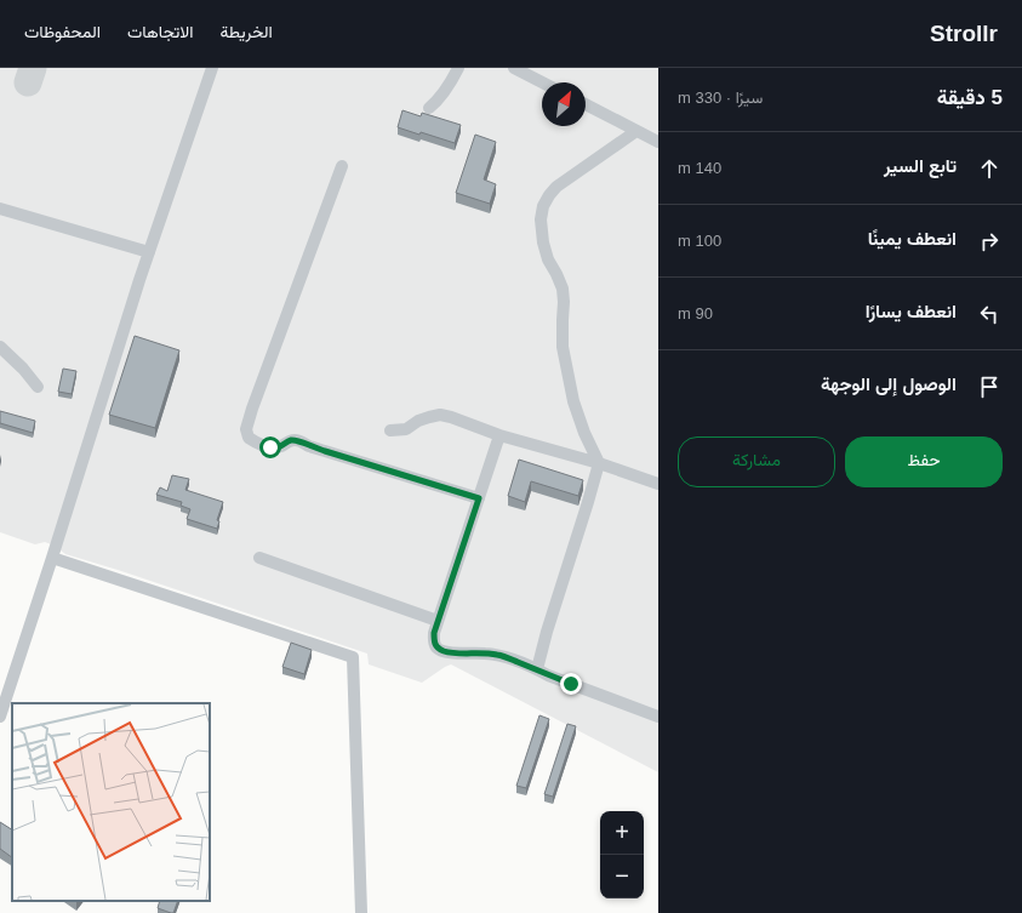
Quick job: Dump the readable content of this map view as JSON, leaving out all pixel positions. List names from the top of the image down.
{
  "north": "top right",
  "page": {
    "header": "Strollr",
    "nav": ["الخريطة", "الاتجاهات", "المحفوظات"],
    "heading": ["5 دقيقة", "سيرًا · 330 m"],
    "list": [
      ["تابع السير", "140 m"],
      ["انعطف يمينًا", "100 m"],
      ["انعطف يسارًا", "90 m"],
      "الوصول إلى الوجهة"
    ],
    "buttons": ["حفظ", "مشاركة"],
    "map_buttons": ["+", "−"]
  }
}
